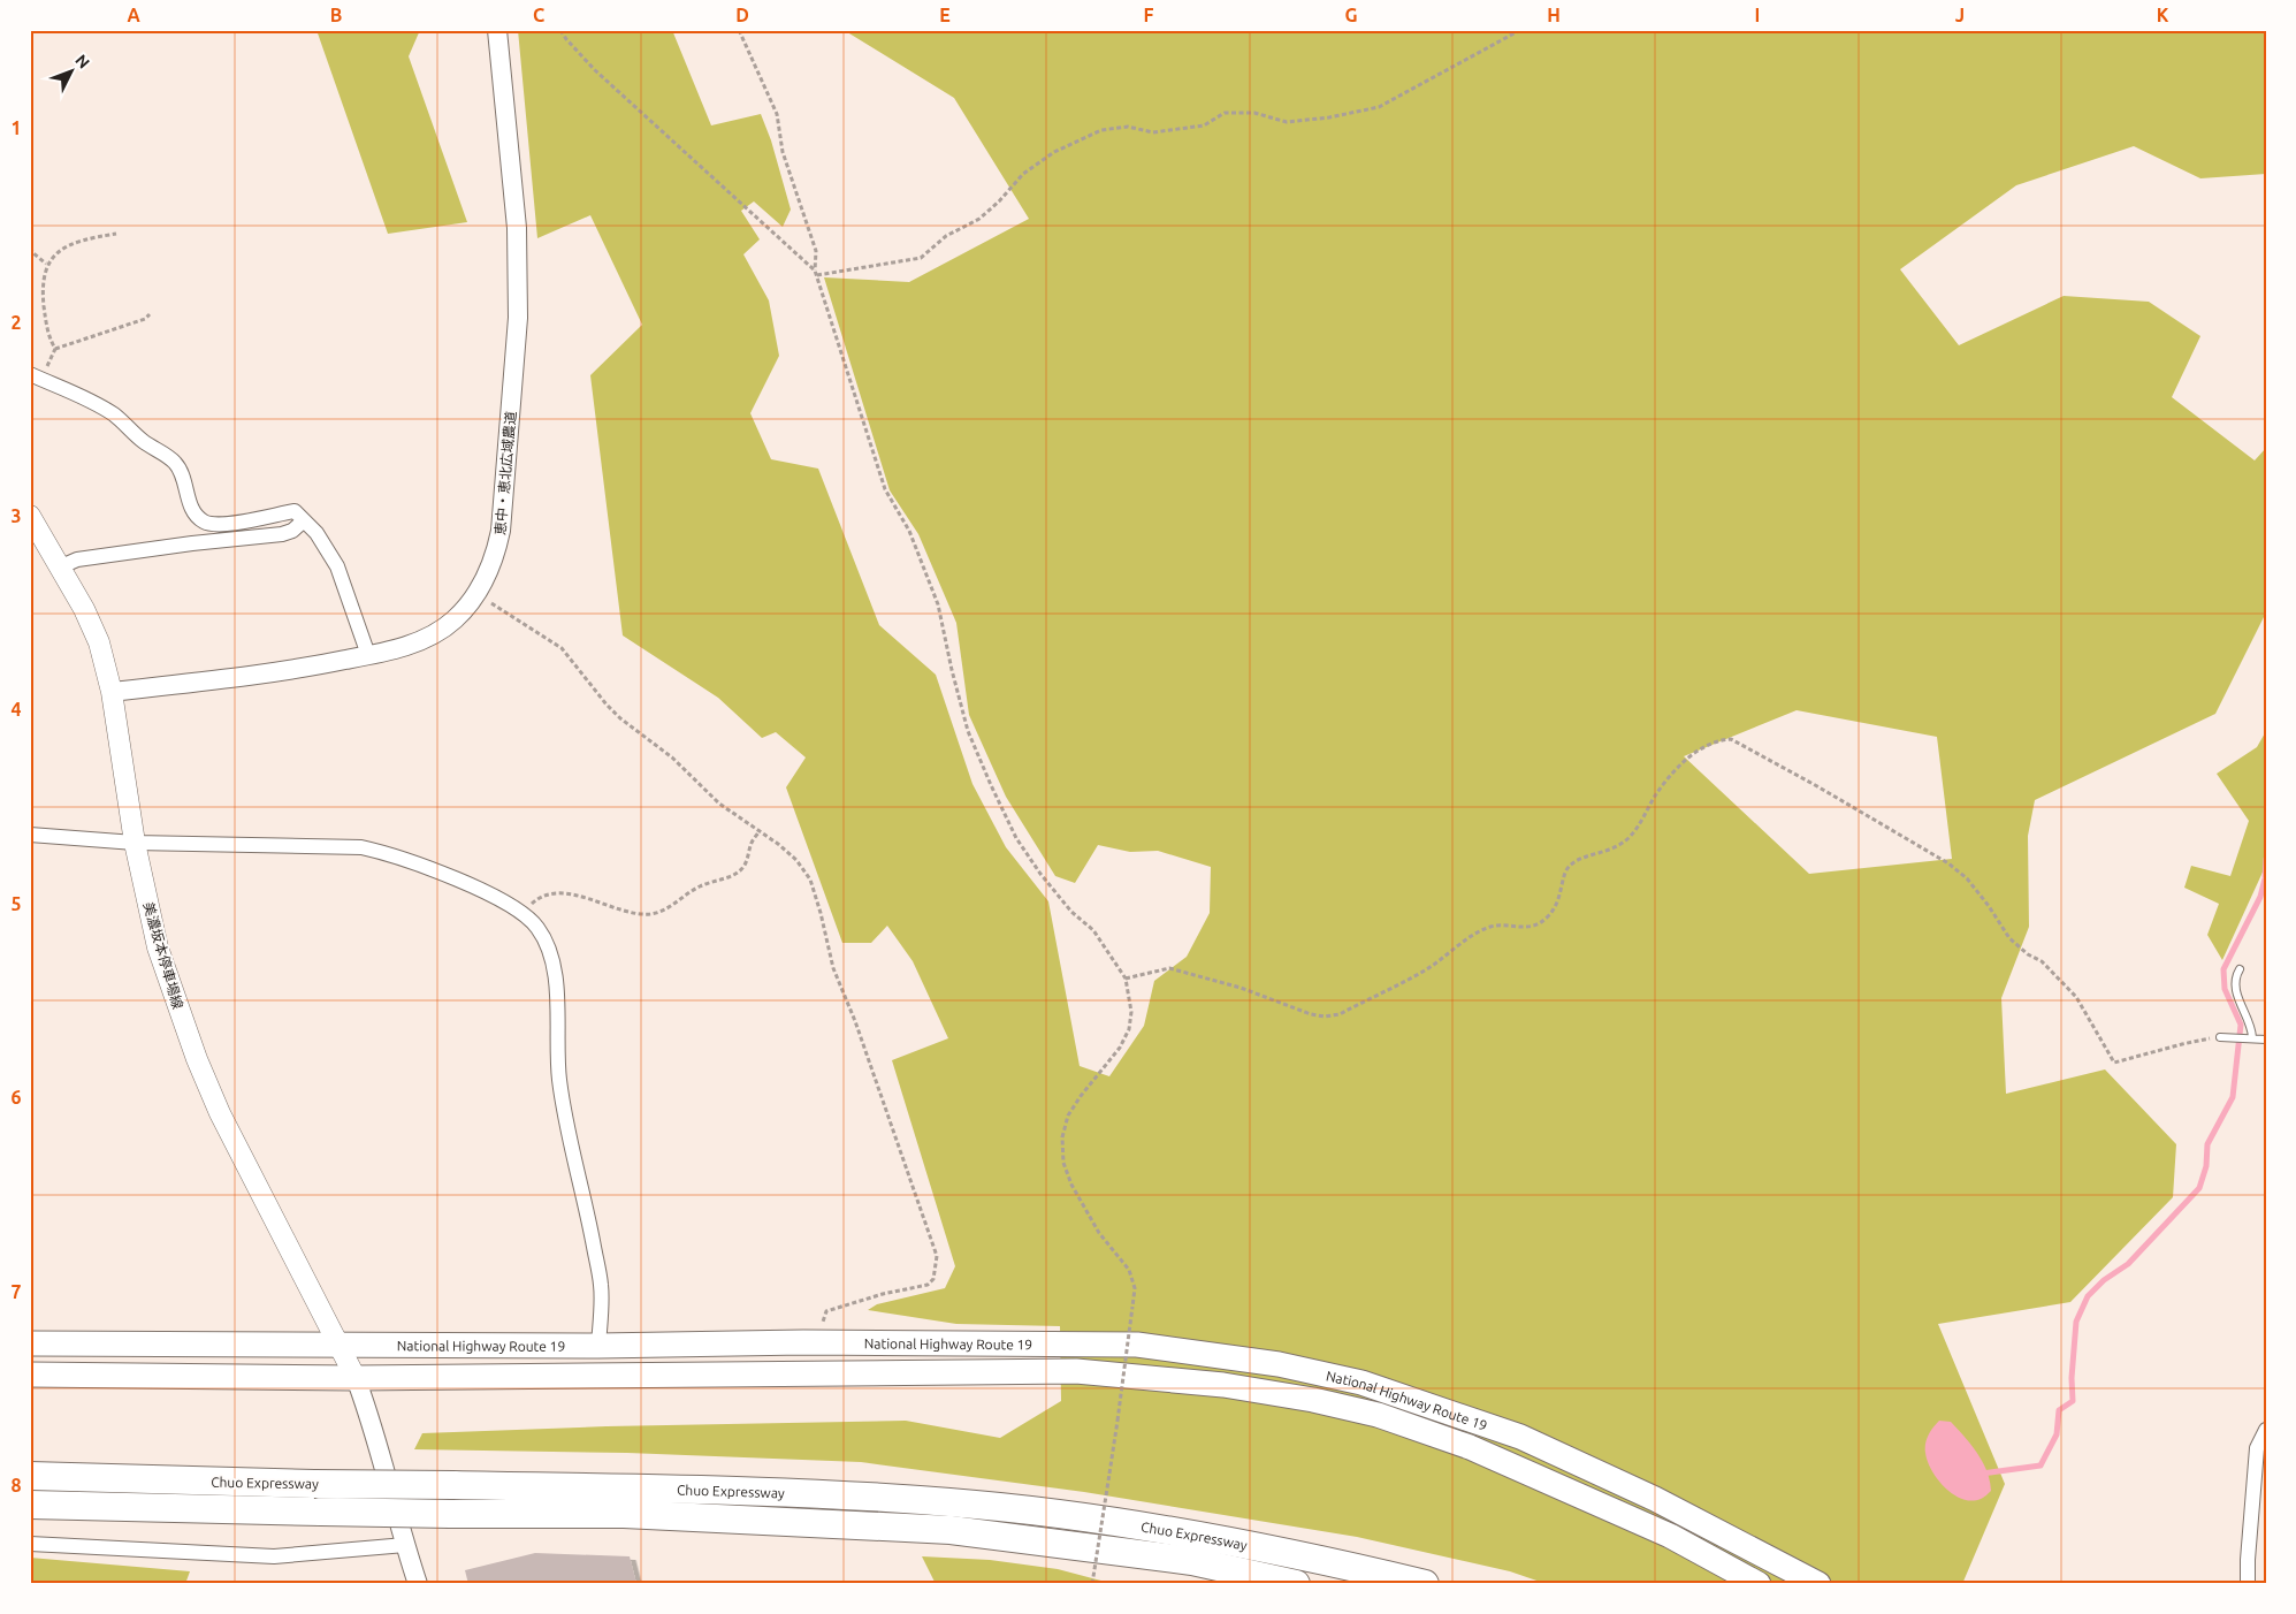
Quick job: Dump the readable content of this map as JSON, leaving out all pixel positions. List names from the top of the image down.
{
  "streets": {
    "highway": ["National Highway Route 19", "Chuo Expressway"],
    "main road": ["美濃坂本停車場線"],
    "street": ["恵中・恵北広域農道"]
  },
  "crossings": [
    ["恵中・恵北広域農道", "美濃坂本停車場線"],
    ["美濃坂本停車場線", "National Highway Route 19"]
  ],
  "north": "top right",
  "grid": {
    "columns": [
      "A",
      "B",
      "C",
      "D",
      "E",
      "F",
      "G",
      "H",
      "I",
      "J",
      "K"
    ],
    "rows": [
      "1",
      "2",
      "3",
      "4",
      "5",
      "6",
      "7",
      "8"
    ]
  }
}
